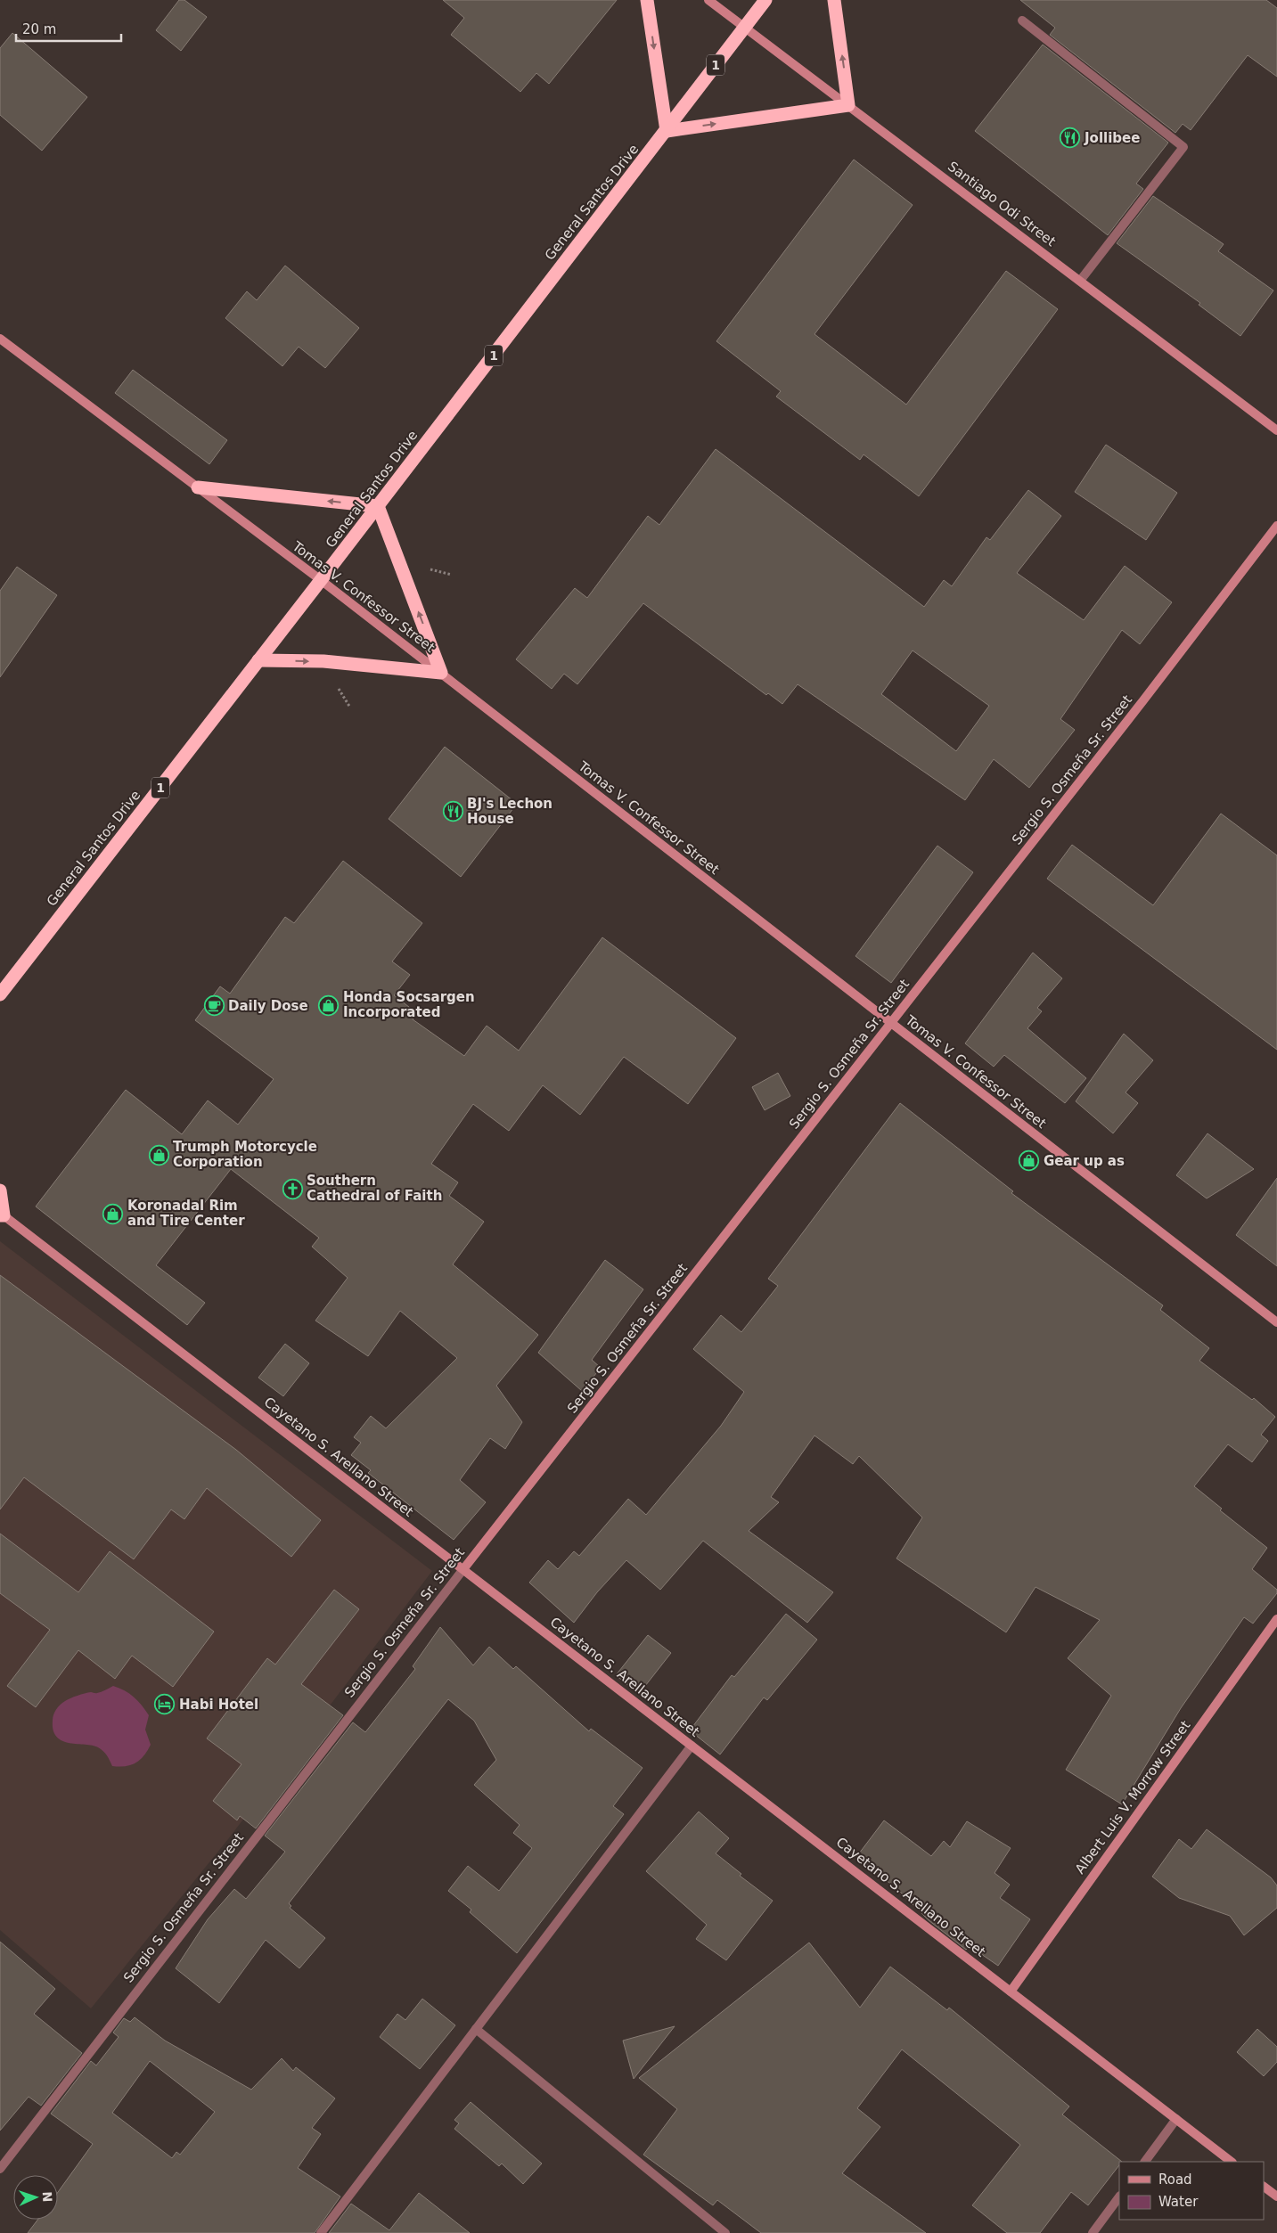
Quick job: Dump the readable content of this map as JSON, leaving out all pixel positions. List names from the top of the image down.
{
  "streets": {
    "highway": ["1", "General Santos Drive"],
    "street": [
      "Santiago Odi Street",
      "Tomas V. Confessor Street",
      "Sergio S. Osmeña Sr. Street",
      "Cayetano S. Arellano Street",
      "Albert Luis V. Morrow Street"
    ]
  },
  "crossings": [
    ["General Santos Drive", "Santiago Odi Street"],
    ["General Santos Drive", "Tomas V. Confessor Street"],
    ["Tomas V. Confessor Street", "Sergio S. Osmeña Sr. Street"],
    ["Sergio S. Osmeña Sr. Street", "Cayetano S. Arellano Street"],
    ["Cayetano S. Arellano Street", "Albert Luis V. Morrow Street"]
  ],
  "places": {
    "restaurant": ["Jollibee", "BJ's Lechon House"],
    "shop": [
      "Honda Socsargen Incorporated",
      "Trumph Motorcycle Corporation",
      "Gear up as",
      "Koronadal Rim and Tire Center"
    ],
    "cafe": ["Daily Dose"],
    "church": ["Southern Cathedral of Faith"],
    "hotel": ["Habi Hotel"]
  },
  "legend": ["Road", "Water"],
  "scale_bar": "20 m",
  "north": "right"
}
